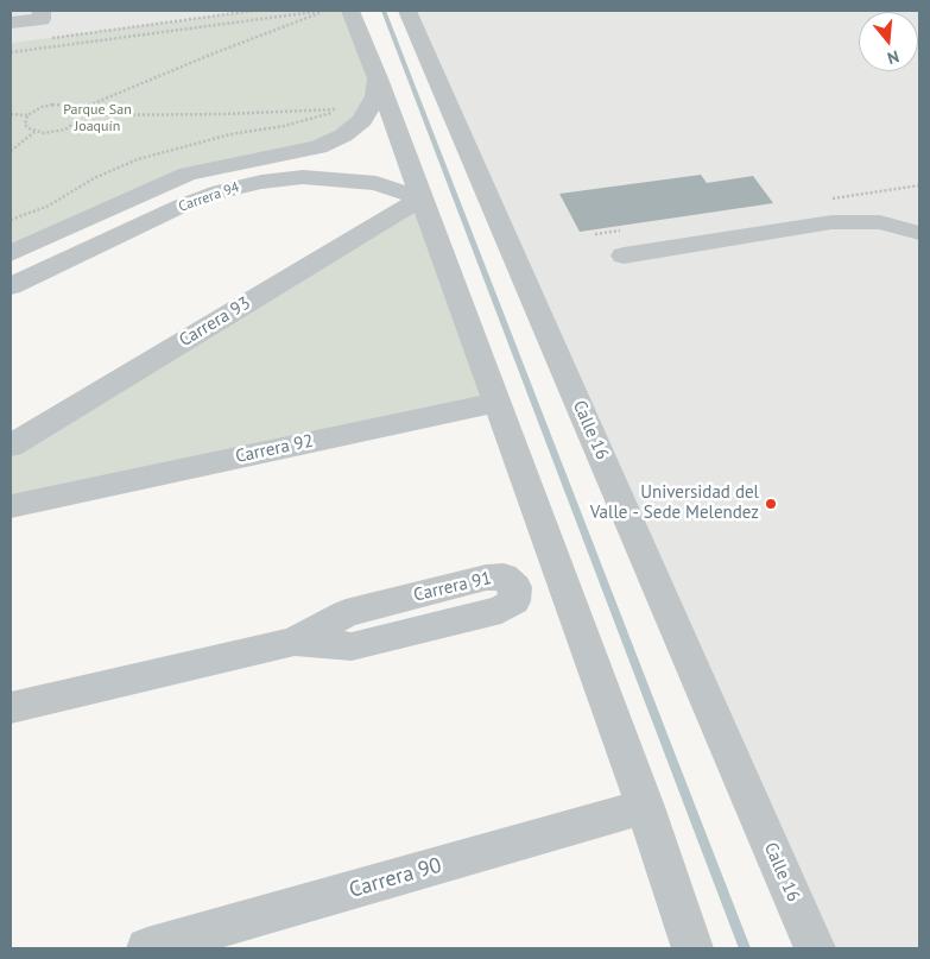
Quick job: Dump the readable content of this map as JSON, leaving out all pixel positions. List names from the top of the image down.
{
  "streets": {
    "street": [
      "Carrera 94",
      "Carrera 93",
      "Calle 16",
      "Carrera 92",
      "Carrera 91",
      "Carrera 90"
    ]
  },
  "crossings": [
    ["Carrera 94", "Carrera 93"]
  ],
  "parks": ["Parque San Joaquín"],
  "places": ["Universidad del Valle - Sede Melendez"],
  "north": "bottom"
}
